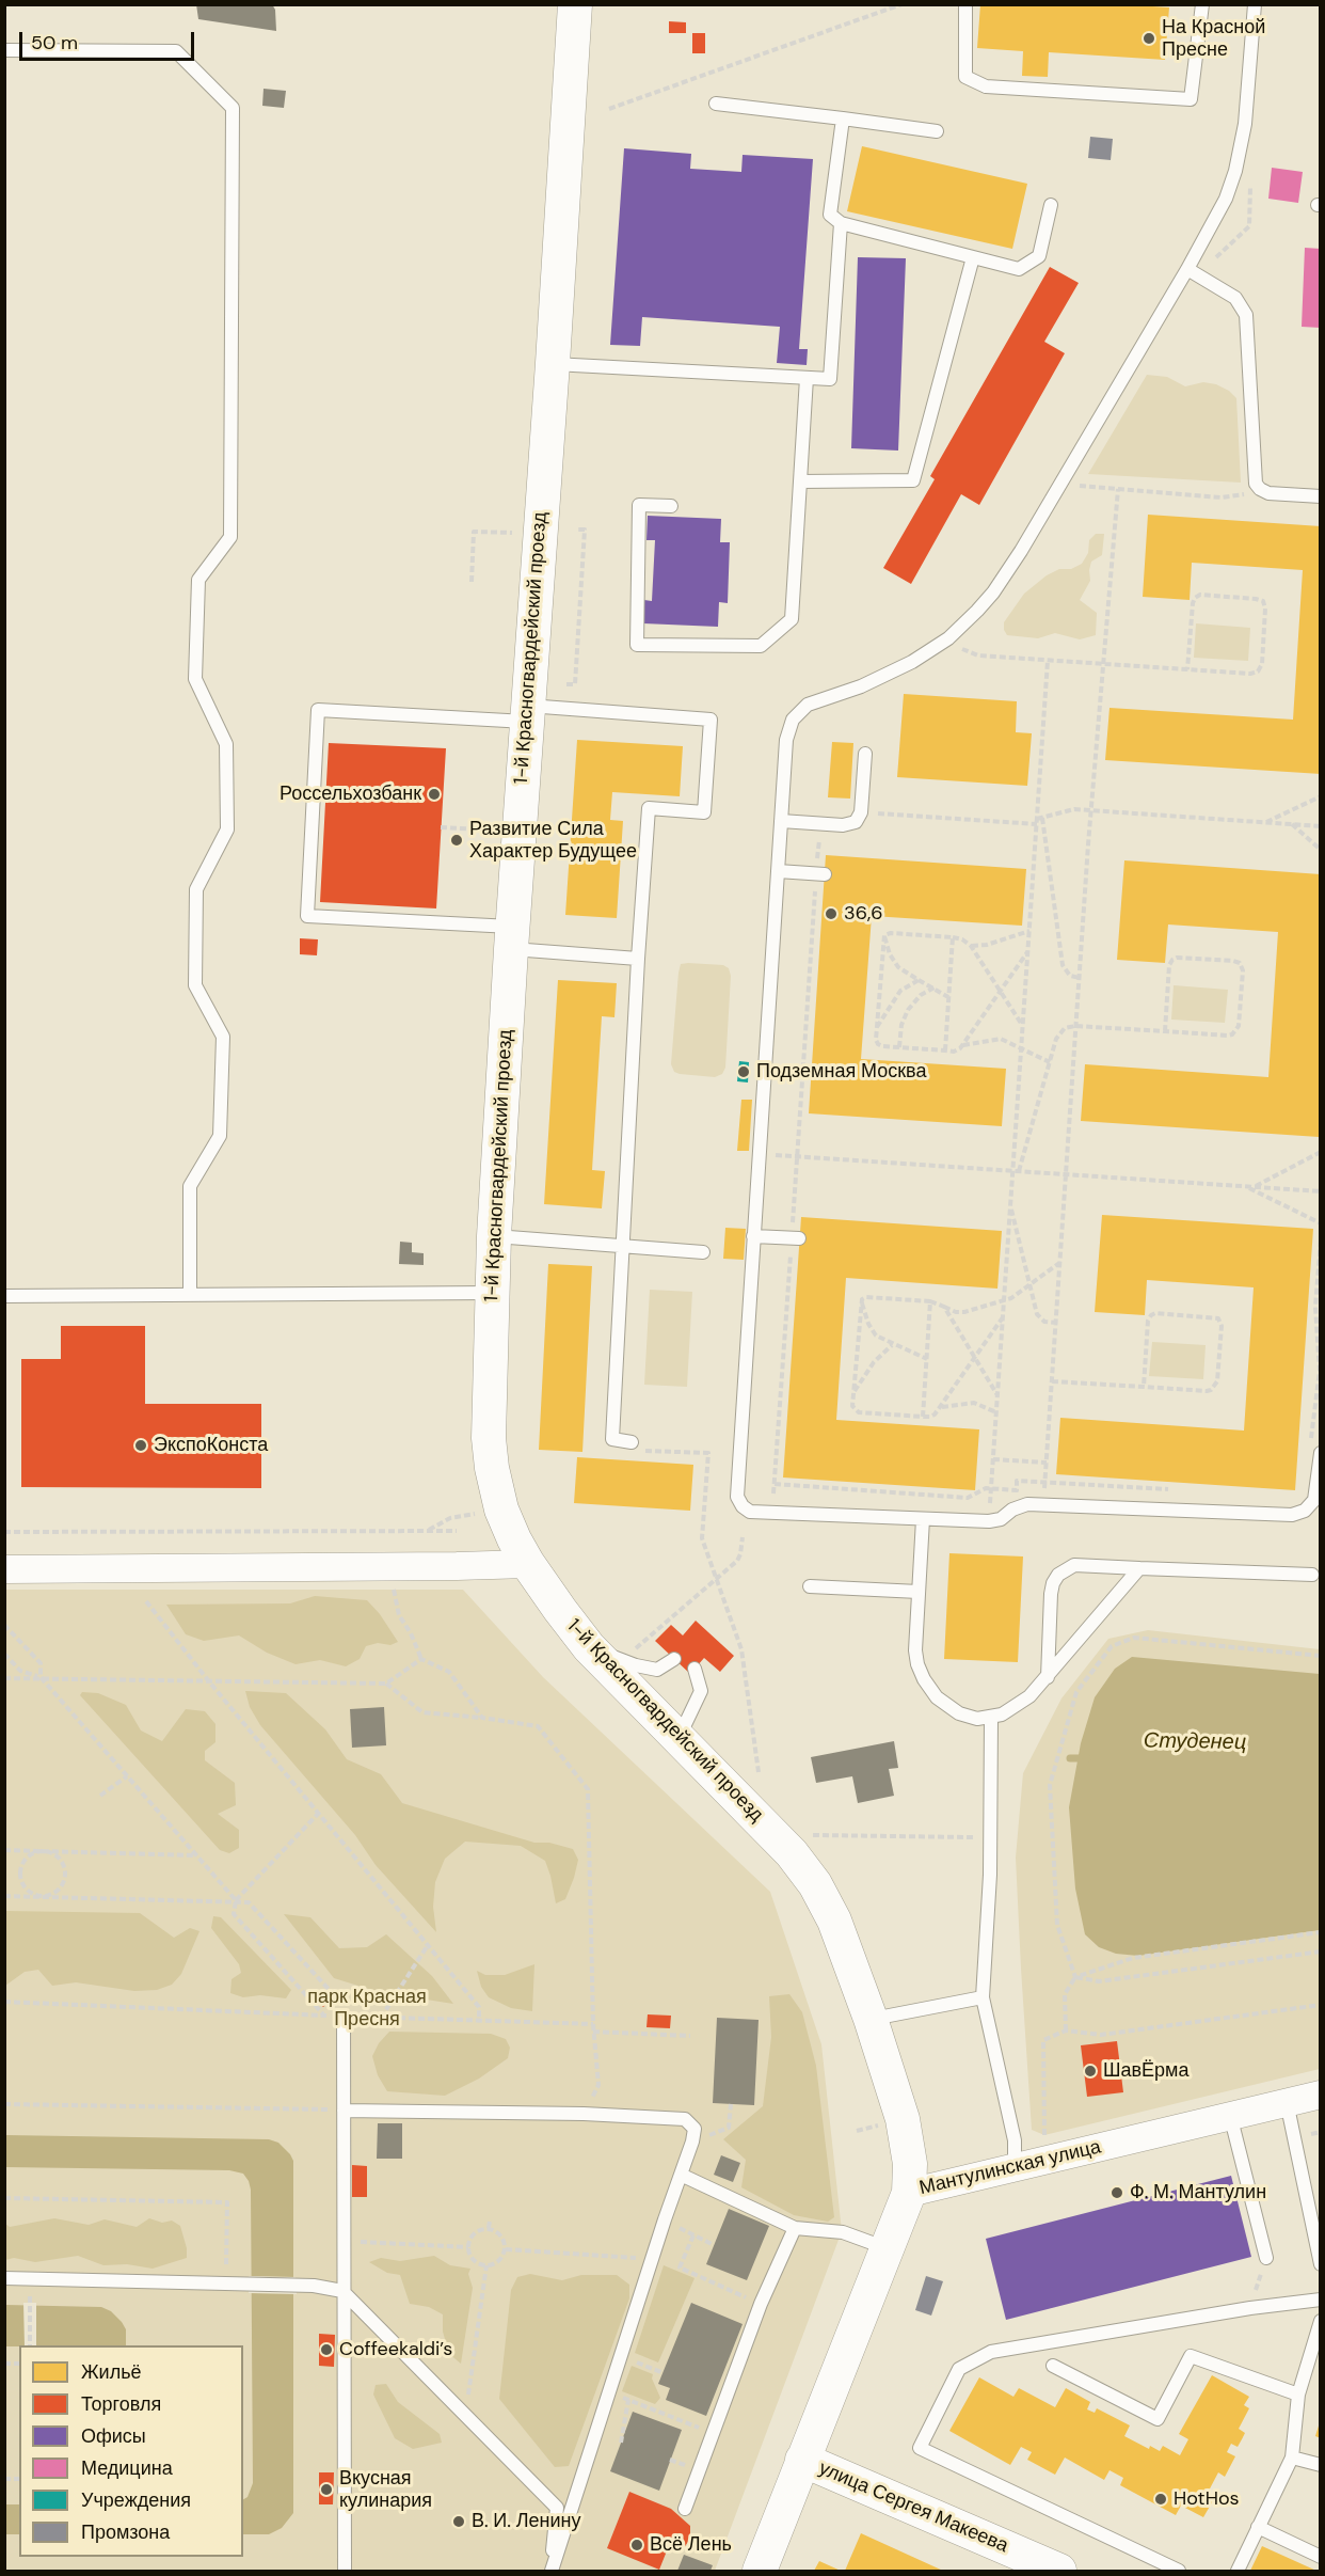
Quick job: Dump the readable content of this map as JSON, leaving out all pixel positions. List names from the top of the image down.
{
  "streets": {
    "street": ["1-й Красногвардейский проезд", "Мантулинская улица", "улица Сергея Макеева"]
  },
  "crossings": [
    ["1-й Красногвардейский проезд", "Мантулинская улица"],
    ["Мантулинская улица", "улица Сергея Макеева"]
  ],
  "water": ["Студенец"],
  "parks": ["парк Красная Пресня"],
  "places": [
    "На Красной Пресне",
    "Россельхозбанк",
    "Развитие Сила Характер Будущее",
    "36,6",
    "Подземная Москва",
    "ЭкспоКонста",
    "ШавЁрма",
    "Ф. М. Мантулин",
    "Coffeekaldi’s",
    "Вкусная кулинария",
    "HotHos",
    "В. И. Ленину",
    "Всё Лень"
  ],
  "legend": [
    "Жильё",
    "Торговля",
    "Офисы",
    "Медицина",
    "Учреждения",
    "Промзона"
  ],
  "scale_bar": "50 m"
}
